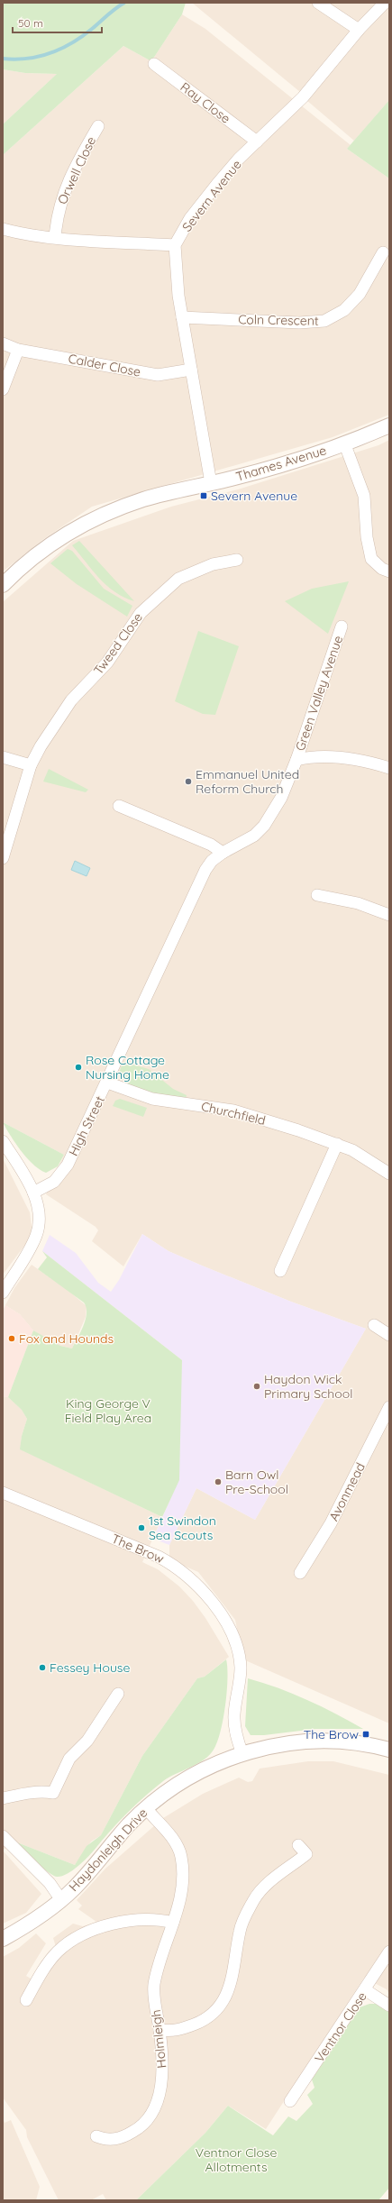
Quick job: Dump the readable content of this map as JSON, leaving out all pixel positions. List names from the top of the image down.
{
  "streets": {
    "street": [
      "Ray Close",
      "Orwell Close",
      "Severn Avenue",
      "Coln Crescent",
      "Calder Close",
      "Thames Avenue",
      "Tweed Close",
      "Green Valley Avenue",
      "Churchfield",
      "High Street",
      "Avonmead",
      "The Brow",
      "Haydonleigh Drive",
      "Ventnor Close",
      "Holmleigh"
    ]
  },
  "crossings": [
    ["Ray Close", "Severn Avenue"],
    ["Severn Avenue", "Coln Crescent"],
    ["Severn Avenue", "Calder Close"],
    ["Severn Avenue", "Thames Avenue"],
    ["Green Valley Avenue", "High Street"],
    ["Churchfield", "High Street"],
    ["The Brow", "Haydonleigh Drive"],
    ["Haydonleigh Drive", "Holmleigh"]
  ],
  "parks": ["King George V Field Play Area", "Ventnor Close Allotments"],
  "places": {
    "transit": ["Severn Avenue", "The Brow"],
    "other": [
      "Emmanuel United Reform Church",
      "Rose Cottage Nursing Home",
      "Fox and Hounds",
      "Haydon Wick Primary School",
      "Barn Owl Pre-School",
      "1st Swindon Sea Scouts",
      "Fessey House"
    ]
  },
  "scale_bar": "50 m"
}
